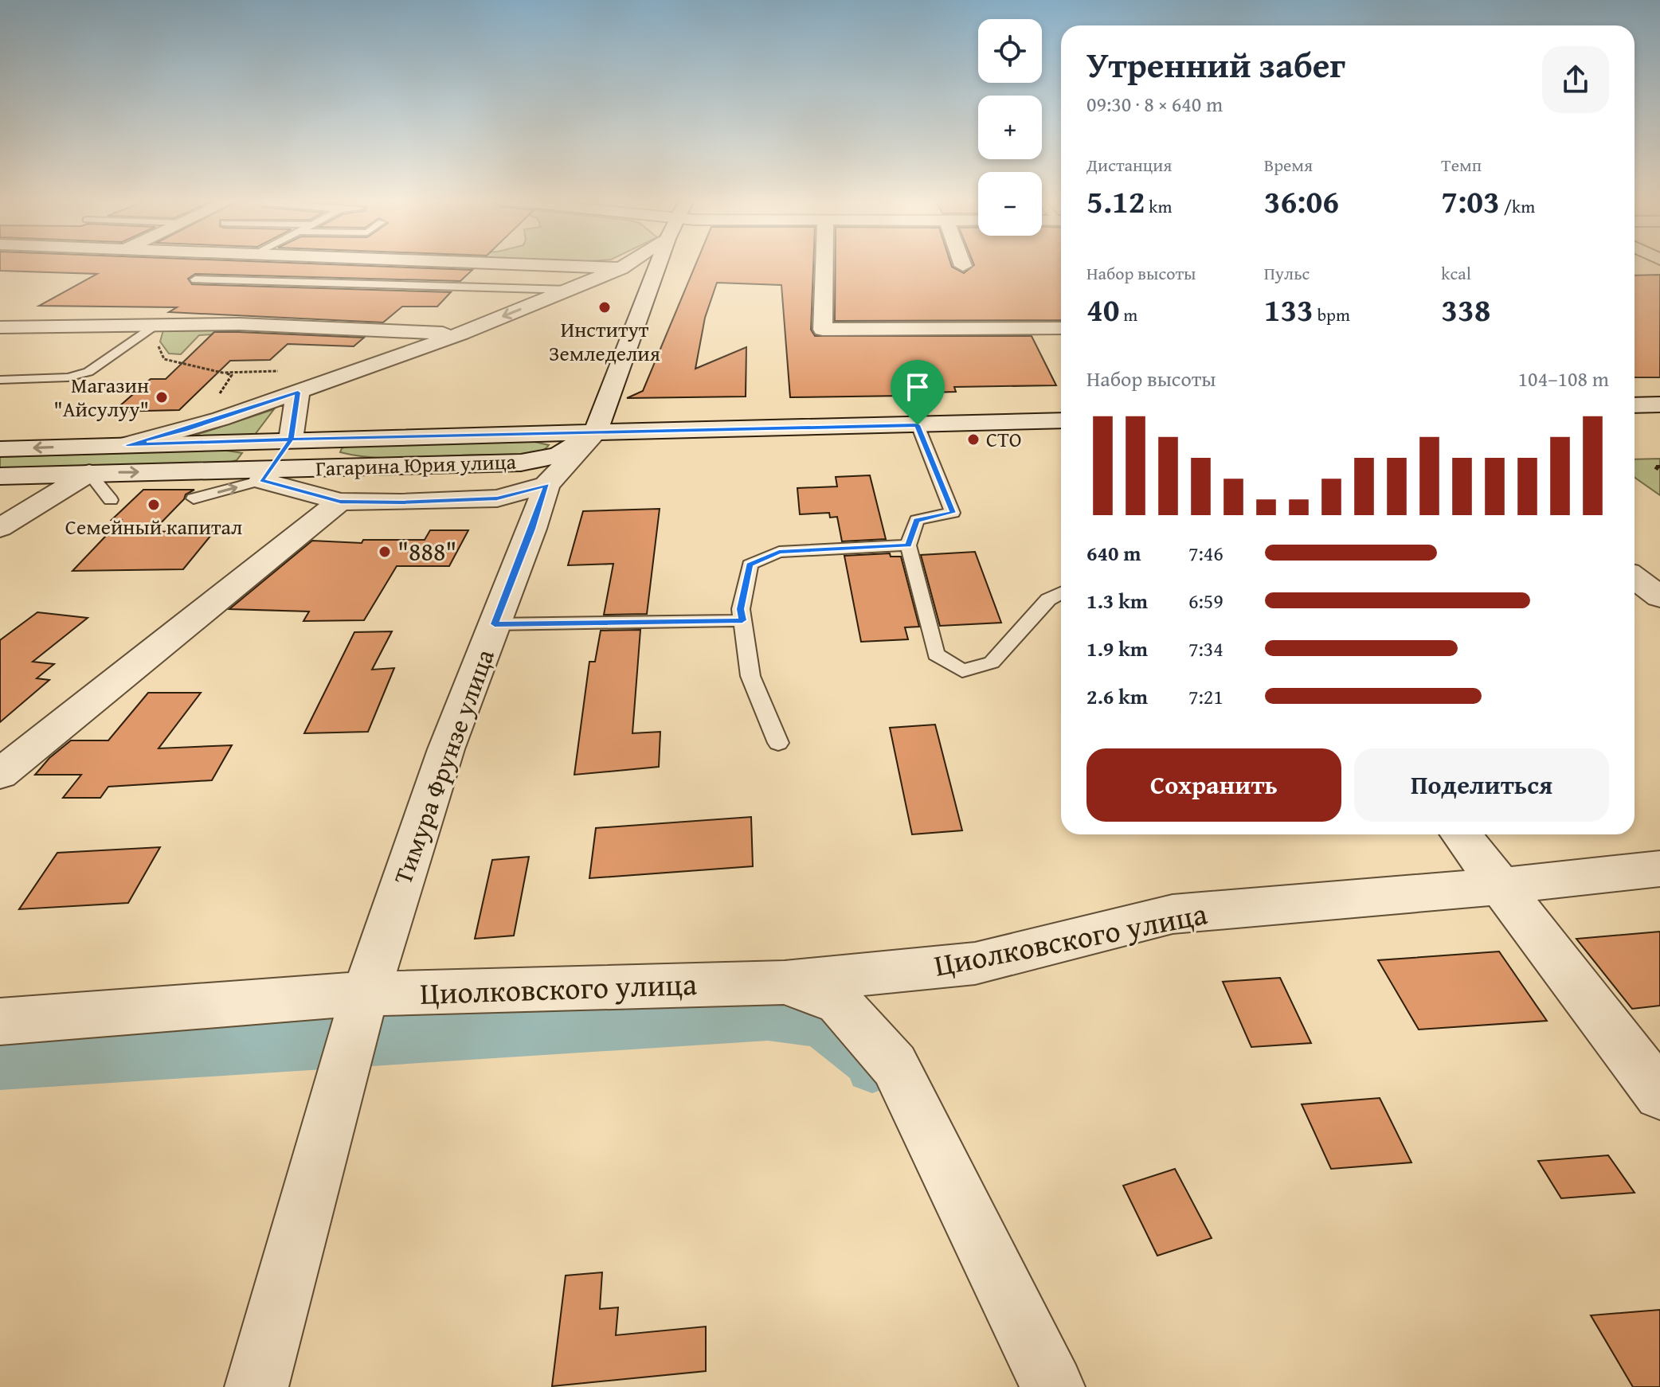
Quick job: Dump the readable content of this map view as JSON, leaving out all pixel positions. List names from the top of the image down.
{
  "streets": {
    "street": ["Гагарина Юрия улица", "Тимура Фрунзе улица", "Циолковского улица"]
  },
  "crossings": [
    ["Гагарина Юрия улица", "Тимура Фрунзе улица"],
    ["Тимура Фрунзе улица", "Циолковского улица"]
  ],
  "places": [
    "Институт Земледелия",
    "Магазин \"Айсулуу\"",
    "CTO",
    "Семейный капитал",
    "\"888\""
  ],
  "page": {
    "map_buttons": ["+", "−"],
    "heading": ["Утренний забег", "09:30 · 8 × 640 m"],
    "stats": [
      ["Дистанция", "5.12 km"],
      ["Время", "36:06"],
      ["Темп", "7:03 /km"],
      ["Набор высоты", "40 m"],
      ["Пульс", "133 bpm"],
      ["kcal", "338"]
    ],
    "chart": ["Набор высоты", "104–108 m"],
    "list": [
      {
        "name": "640 m",
        "note": "7:46"
      },
      {
        "name": "1.3 km",
        "note": "6:59"
      },
      {
        "name": "1.9 km",
        "note": "7:34"
      },
      {
        "name": "2.6 km",
        "note": "7:21"
      }
    ],
    "buttons": ["Сохранить", "Поделиться"]
  }
}
